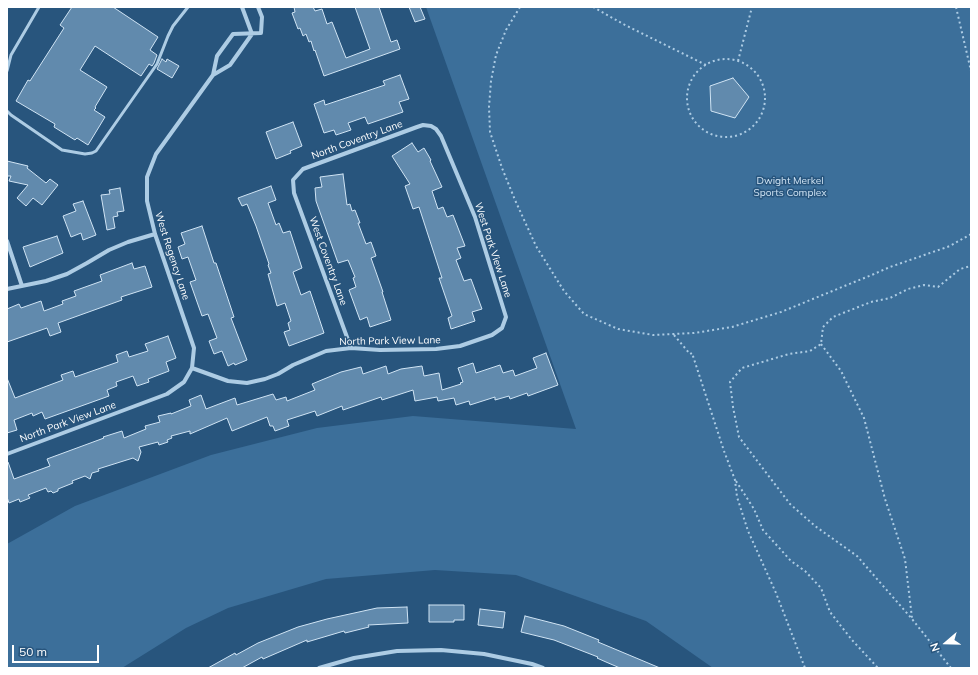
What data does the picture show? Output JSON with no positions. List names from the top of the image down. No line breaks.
{"streets":{"street":["North Coventry Lane","West Park View Lane","West Regency Lane","West Coventry Lane","North Park View Lane"]},"crossings":[["North Coventry Lane","West Park View Lane"],["North Coventry Lane","West Coventry Lane"],["West Park View Lane","North Park View Lane"],["West Regency Lane","North Park View Lane"],["West Coventry Lane","North Park View Lane"]],"parks":["Dwight Merkel Sports Complex"],"scale_bar":"50 m","north":"left"}
